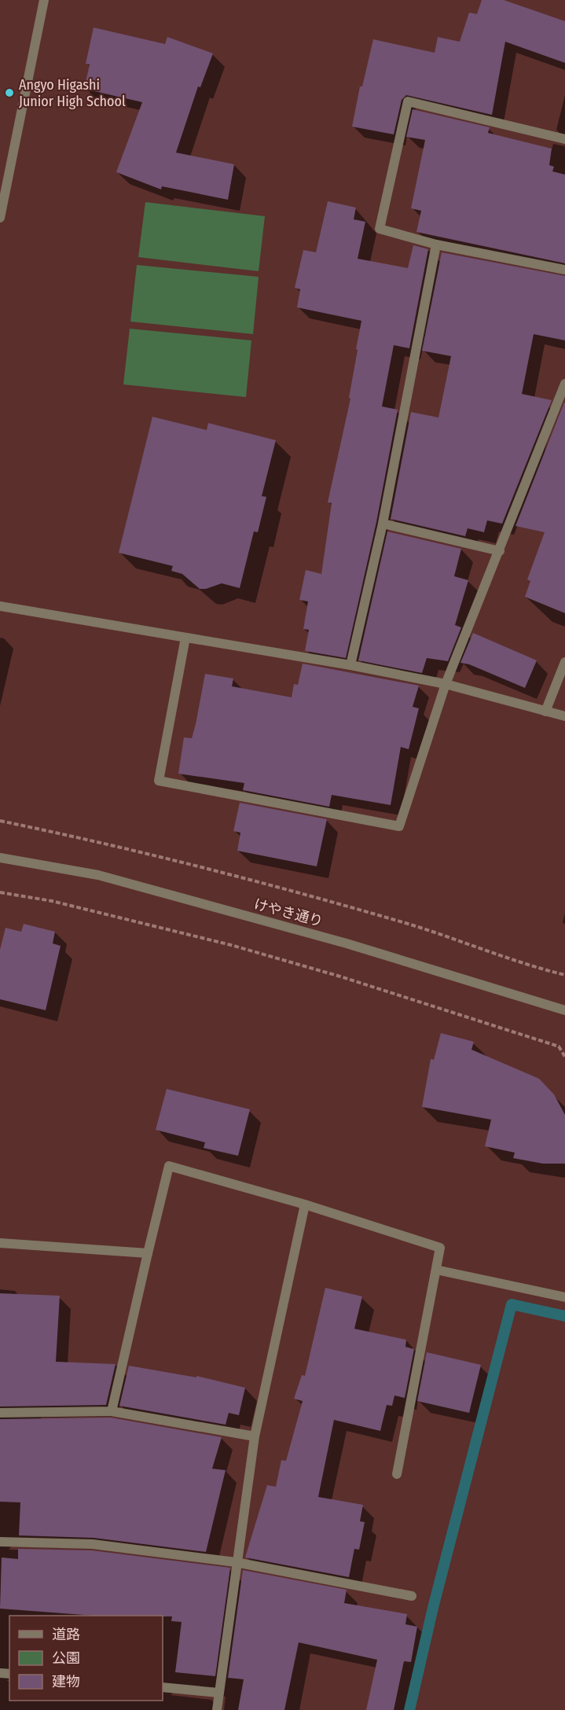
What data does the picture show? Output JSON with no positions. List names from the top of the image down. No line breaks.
{"streets":{"street":["けやき通り"]},"places":["Angyo Higashi Junior High School"],"legend":["道路","公園","建物"]}
